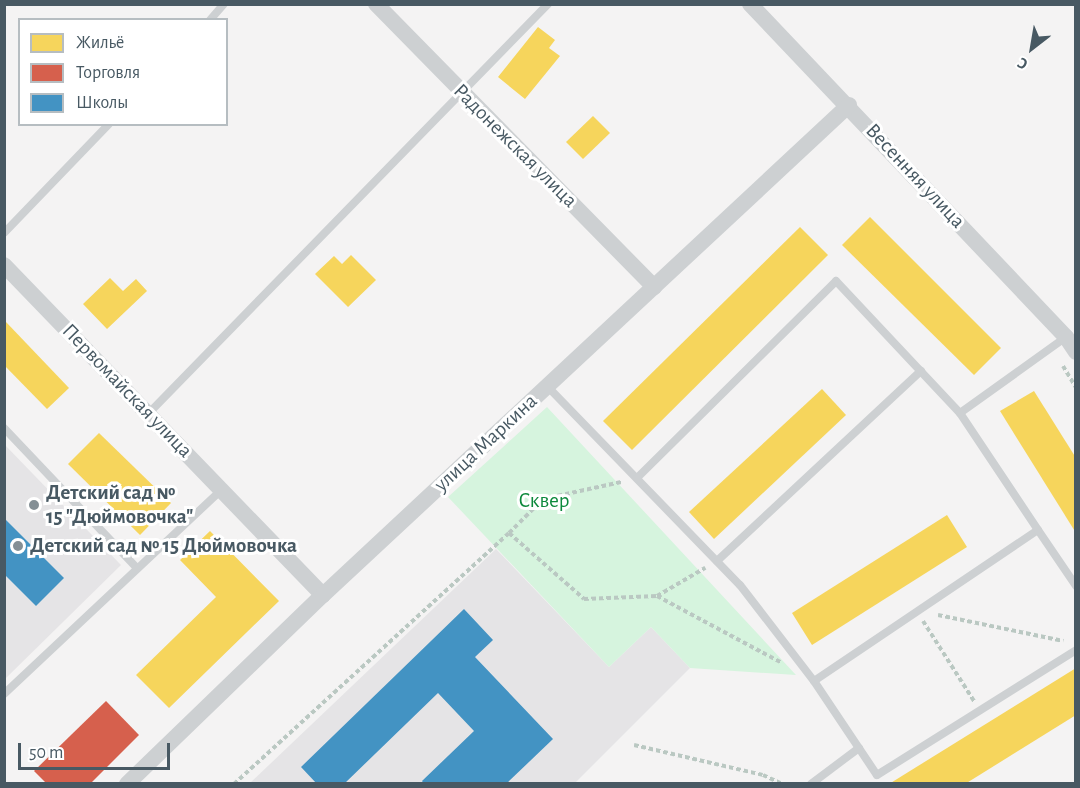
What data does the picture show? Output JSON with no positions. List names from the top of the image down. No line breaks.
{"streets":{"street":["Радонежская улица","Весенняя улица","Первомайская улица","улица Маркина"]},"crossings":[["Радонежская улица","улица Маркина"],["Весенняя улица","улица Маркина"],["Первомайская улица","улица Маркина"]],"parks":["Сквер"],"places":["Детский сад № 15 \"Дюймовочка\"","Детский сад № 15 Дюймовочка"],"legend":["Жильё","Торговля","Школы"],"scale_bar":"50 m","north":"bottom left"}
